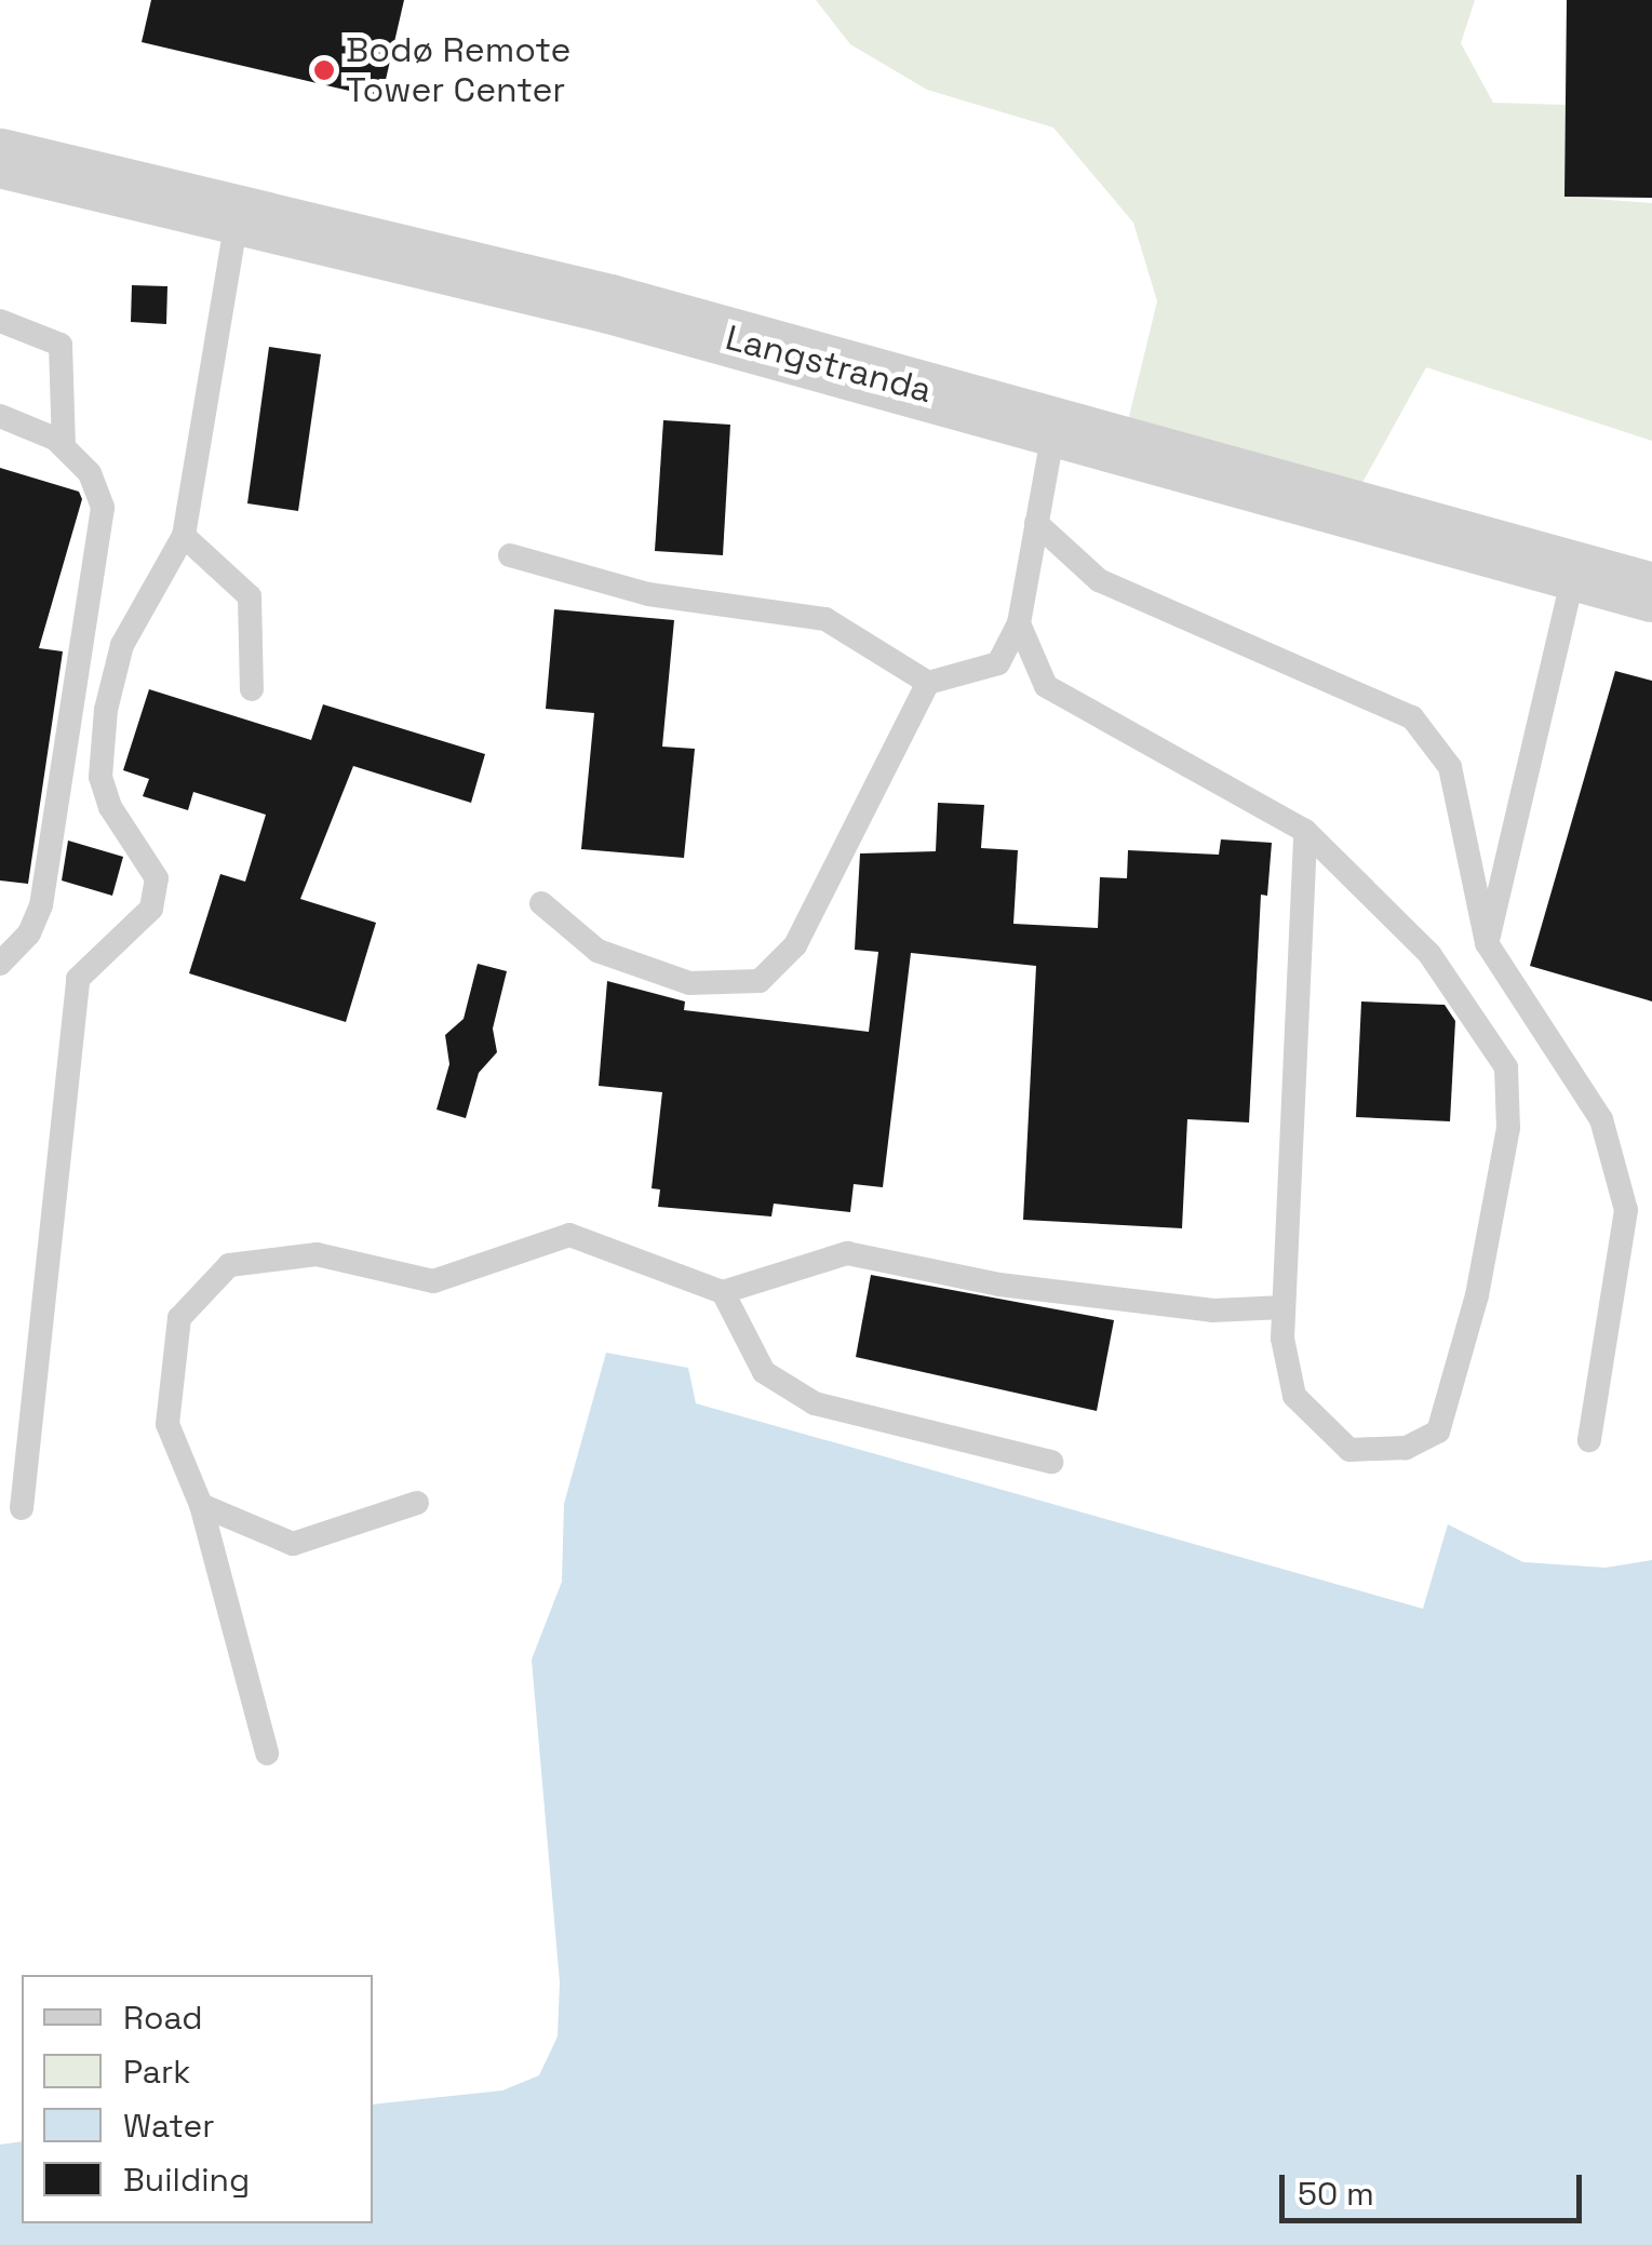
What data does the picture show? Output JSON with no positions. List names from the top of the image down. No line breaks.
{"streets":{"street":["Langstranda"]},"places":["Bodø Remote Tower Center"],"legend":["Road","Park","Water","Building"],"scale_bar":"50 m"}
